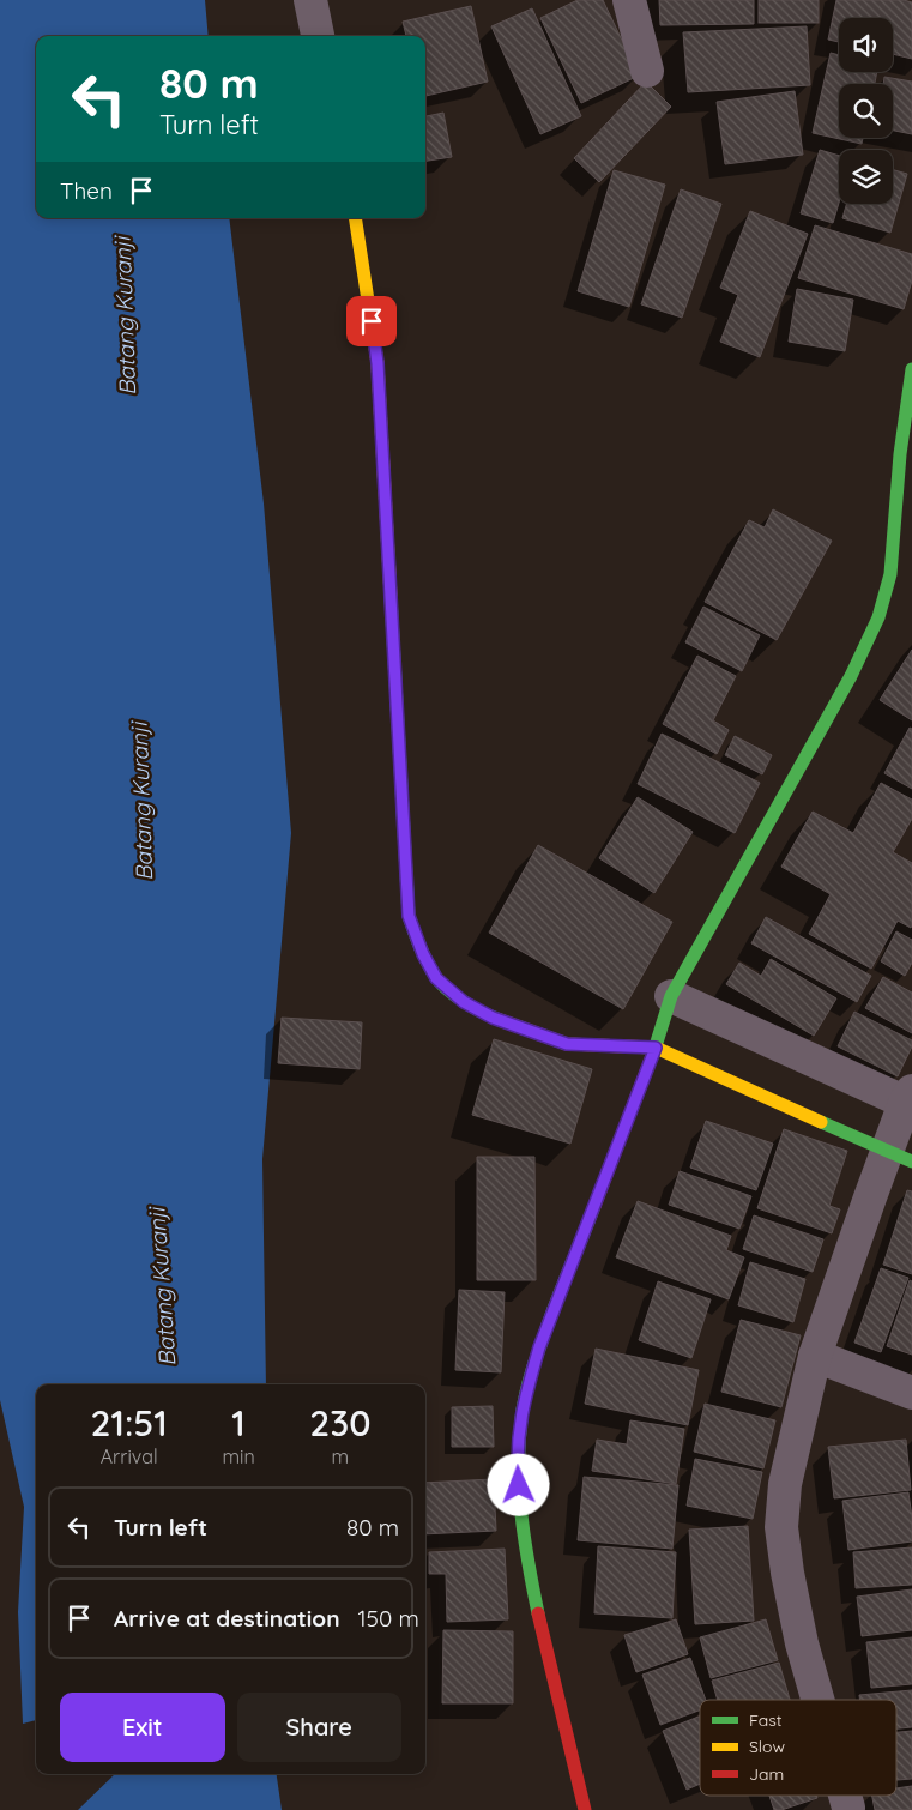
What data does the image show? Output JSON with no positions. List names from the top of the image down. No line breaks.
{"water":["Batang Kuranji"],"legend":["Fast","Slow","Jam"],"page":{"turn":["80 m","Turn left"],"then":"Then","eta":["21:51","Arrival","1","min","230","m"],"list":[{"name":"Turn left","value":"80 m"},{"name":"Arrive at destination","value":"150 m"}],"buttons":["Exit","Share"]}}
